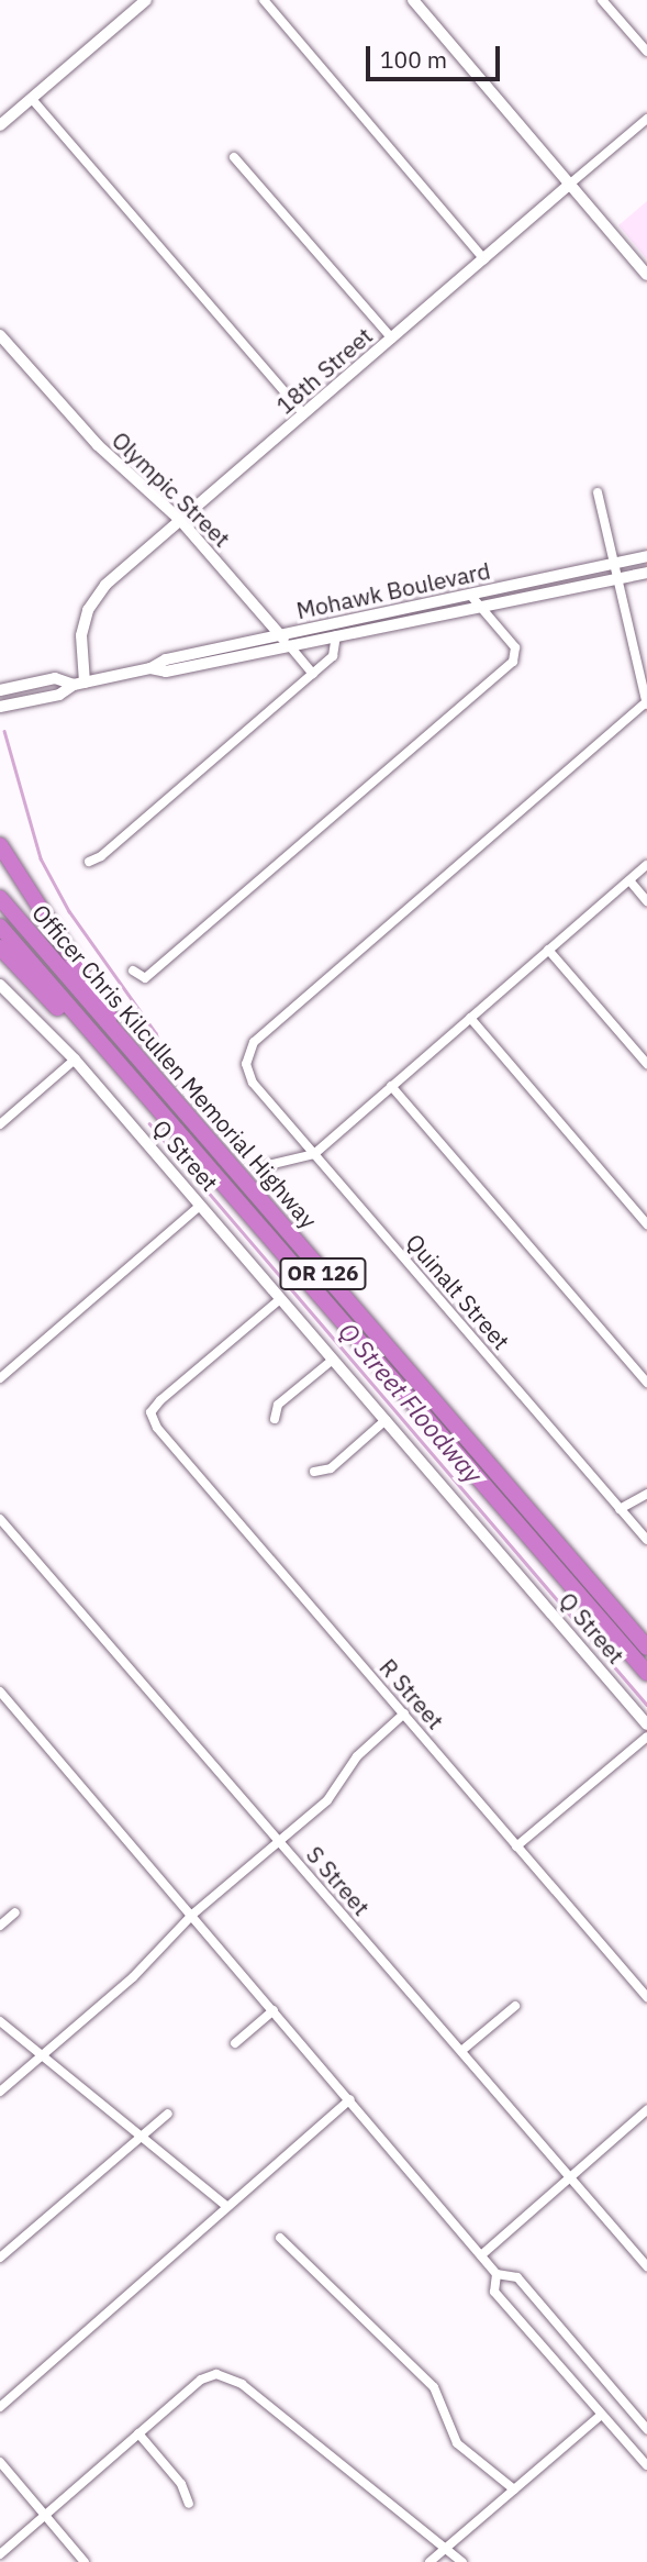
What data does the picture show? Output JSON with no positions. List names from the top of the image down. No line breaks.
{"streets":{"highway":["Officer Chris Kilcullen Memorial Highway","OR 126"],"street":["18th Street","Olympic Street","Mohawk Boulevard","Q Street","Quinalt Street","R Street","S Street"]},"crossings":[["18th Street","Olympic Street"],["18th Street","Mohawk Boulevard"],["Olympic Street","Mohawk Boulevard"],["Q Street","R Street"]],"water":["Q Street Floodway"],"scale_bar":"100 m"}
